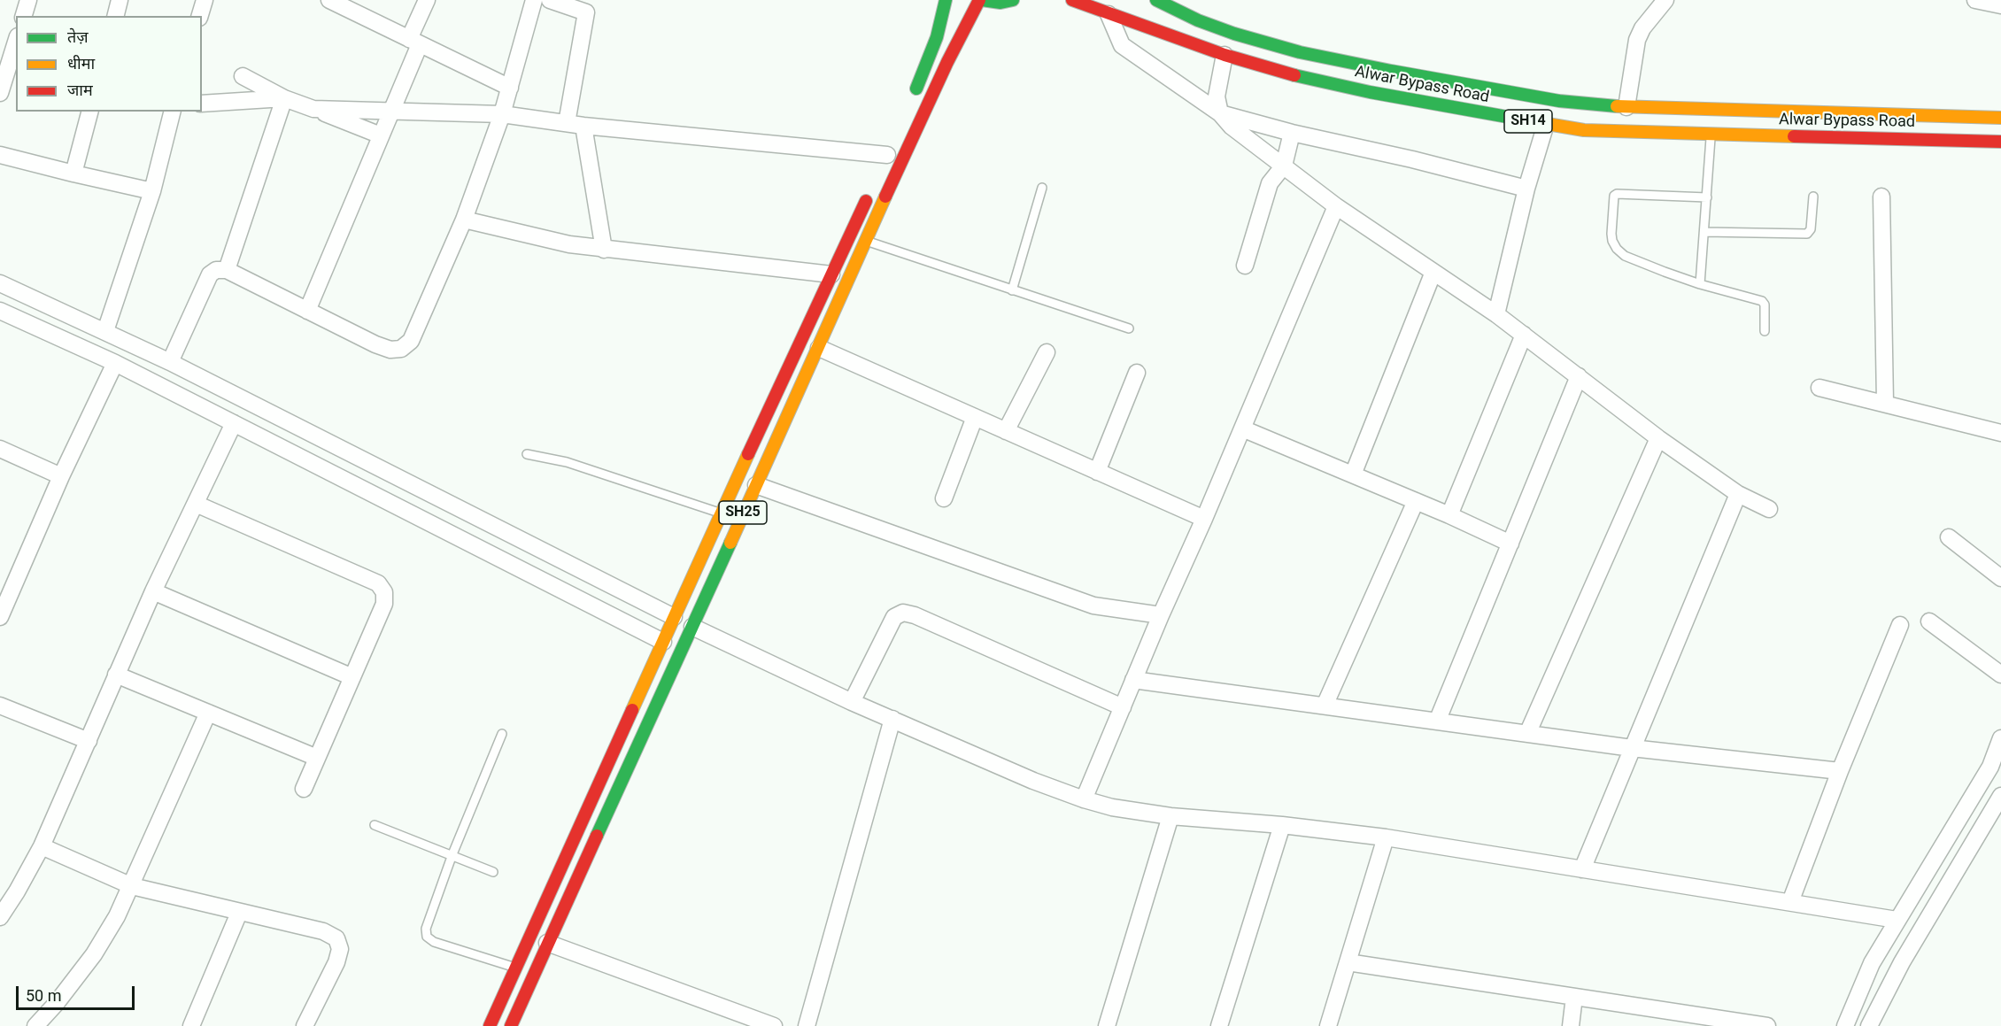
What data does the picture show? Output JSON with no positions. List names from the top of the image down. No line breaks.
{"streets":{"main road":["Alwar Bypass Road","SH14","SH25"]},"legend":["तेज़","धीमा","जाम"],"scale_bar":"50 m"}
